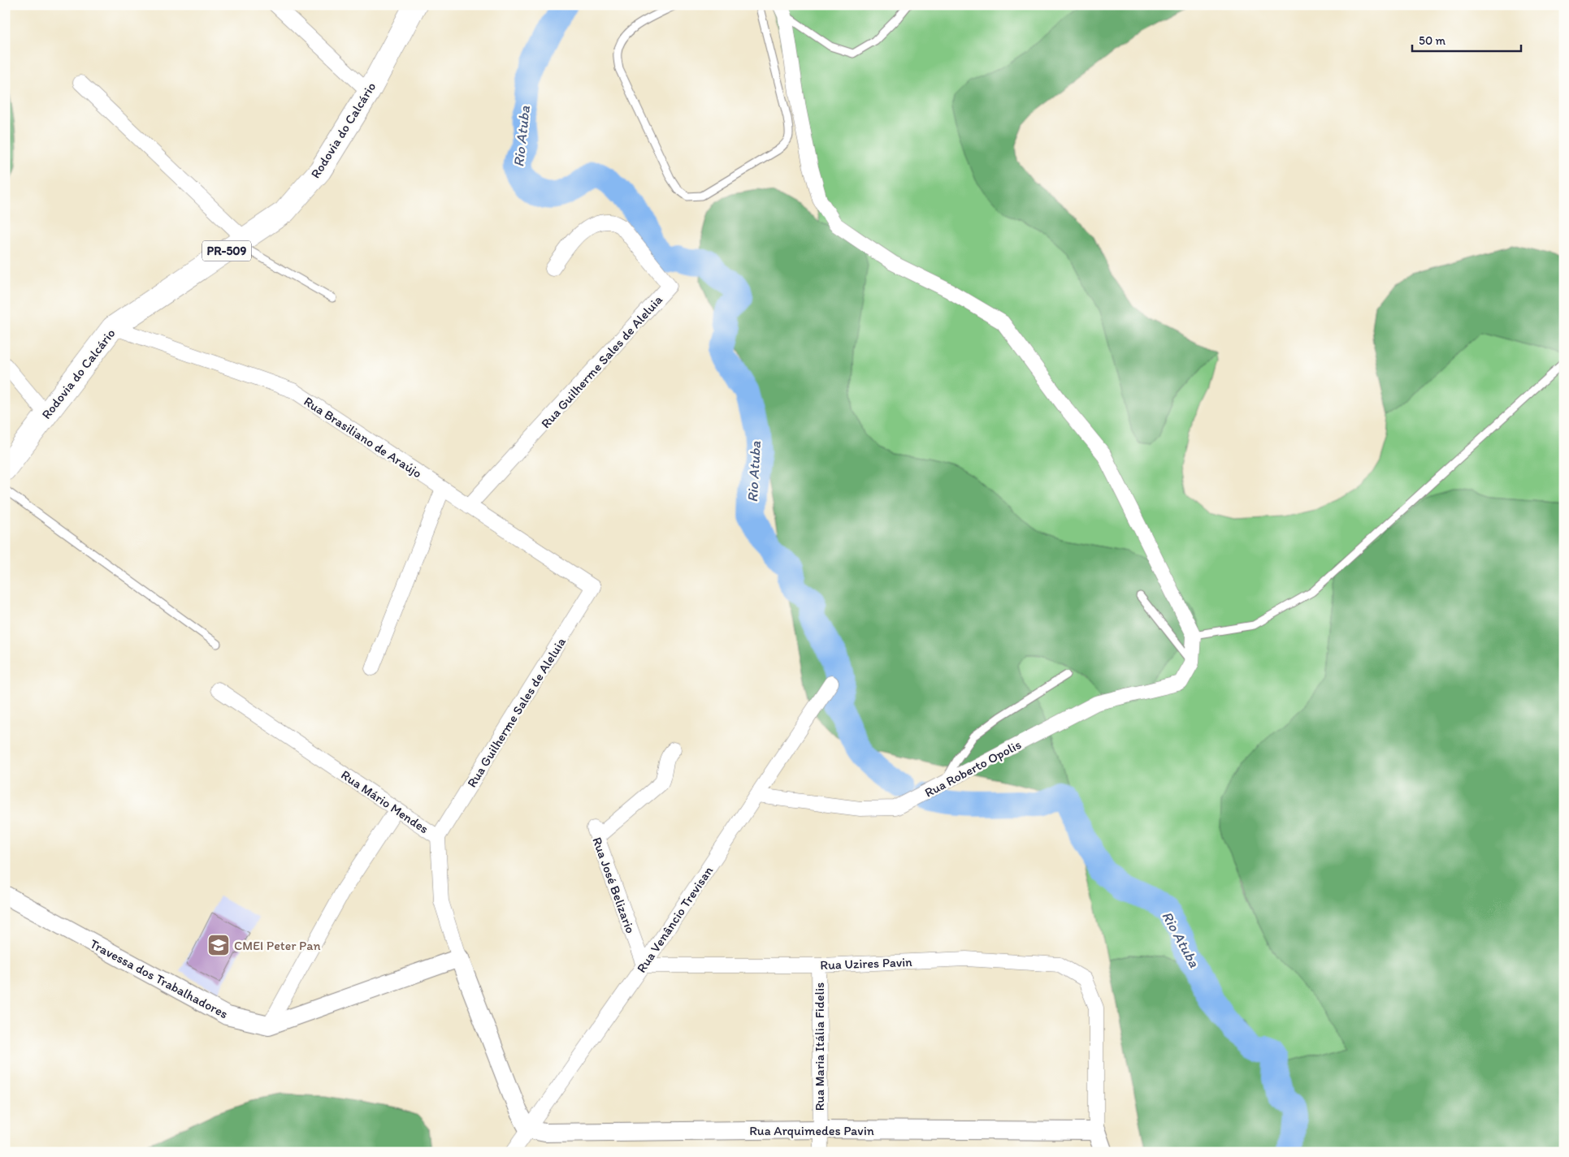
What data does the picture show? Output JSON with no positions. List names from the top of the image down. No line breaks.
{"streets":{"main road":["Rodovia do Calcário","PR-509"],"street":["Rua Guilherme Sales de Aleluia","Rua Brasiliano de Araújo","Rua Roberto Opolis","Rua Mário Mendes","Rua José Belizario","Rua Venâncio Trevisan","Rua Uzires Pavin","Travessa dos Trabalhadores","Rua Maria Itália Fidelis","Rua Arquimedes Pavin"]},"crossings":[["Rodovia do Calcário","Rua Brasiliano de Araújo"],["Rua Guilherme Sales de Aleluia","Rua Brasiliano de Araújo"],["Rua Guilherme Sales de Aleluia","Rua Mário Mendes"],["Rua Roberto Opolis","Rua Venâncio Trevisan"],["Rua Mário Mendes","Rua Venâncio Trevisan"],["Rua Mário Mendes","Rua Arquimedes Pavin"],["Rua José Belizario","Rua Venâncio Trevisan"],["Rua José Belizario","Rua Uzires Pavin"],["Rua Venâncio Trevisan","Rua Uzires Pavin"],["Rua Venâncio Trevisan","Rua Arquimedes Pavin"],["Rua Uzires Pavin","Rua Maria Itália Fidelis"],["Rua Uzires Pavin","Rua Arquimedes Pavin"],["Rua Maria Itália Fidelis","Rua Arquimedes Pavin"]],"water":["Rio Atuba"],"places":{"school or university":["CMEI Peter Pan"]},"scale_bar":"50 m"}
